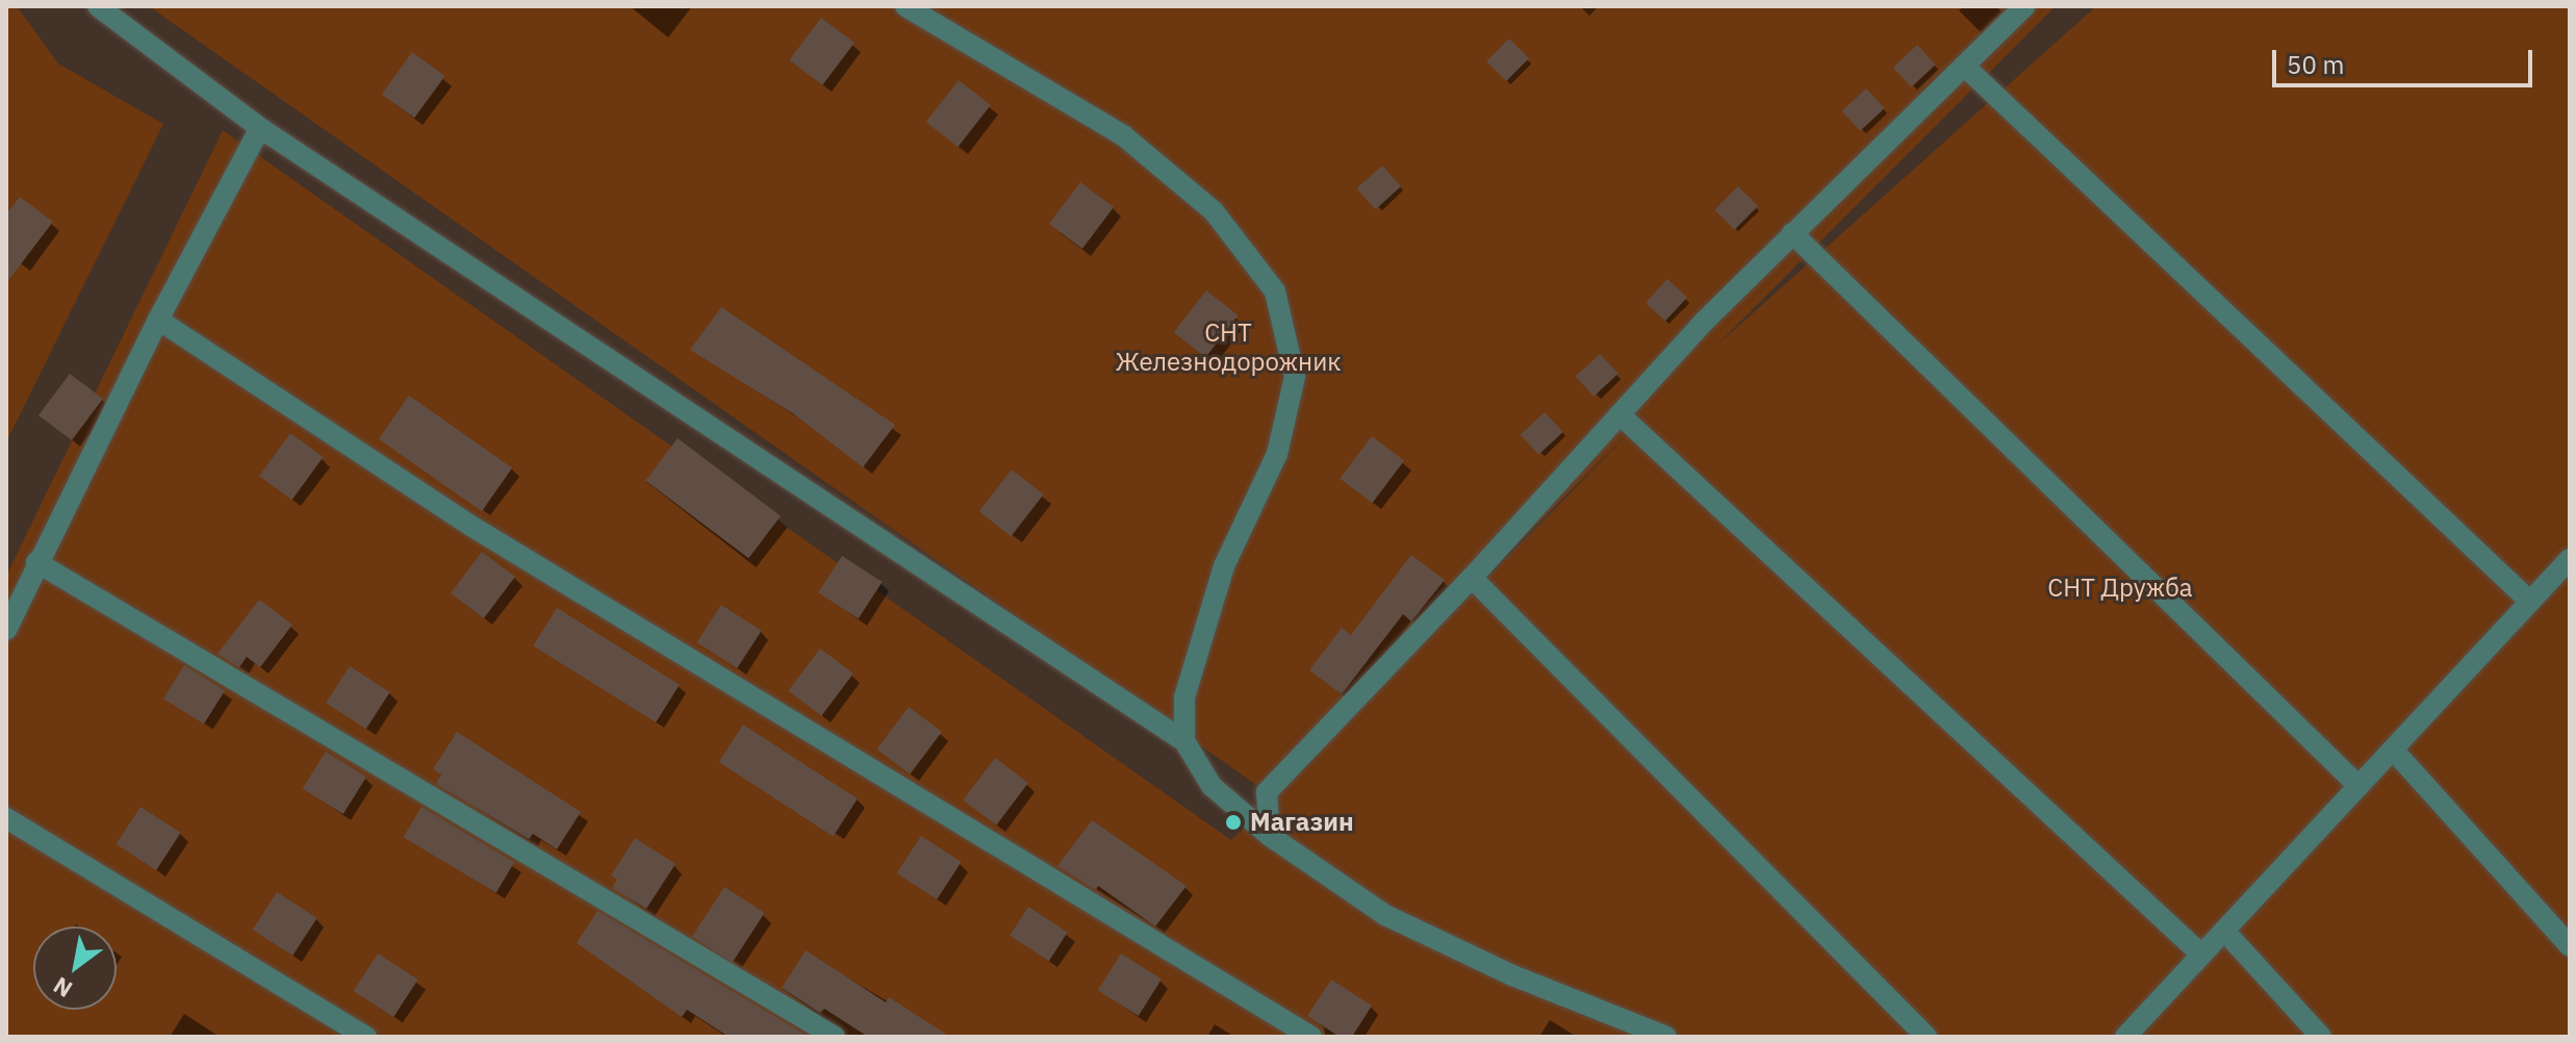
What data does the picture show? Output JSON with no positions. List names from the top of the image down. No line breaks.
{"parks":["СНТ Железнодорожник","СНТ Дружба"],"places":["Магазин"],"scale_bar":"50 m","north":"bottom left"}
